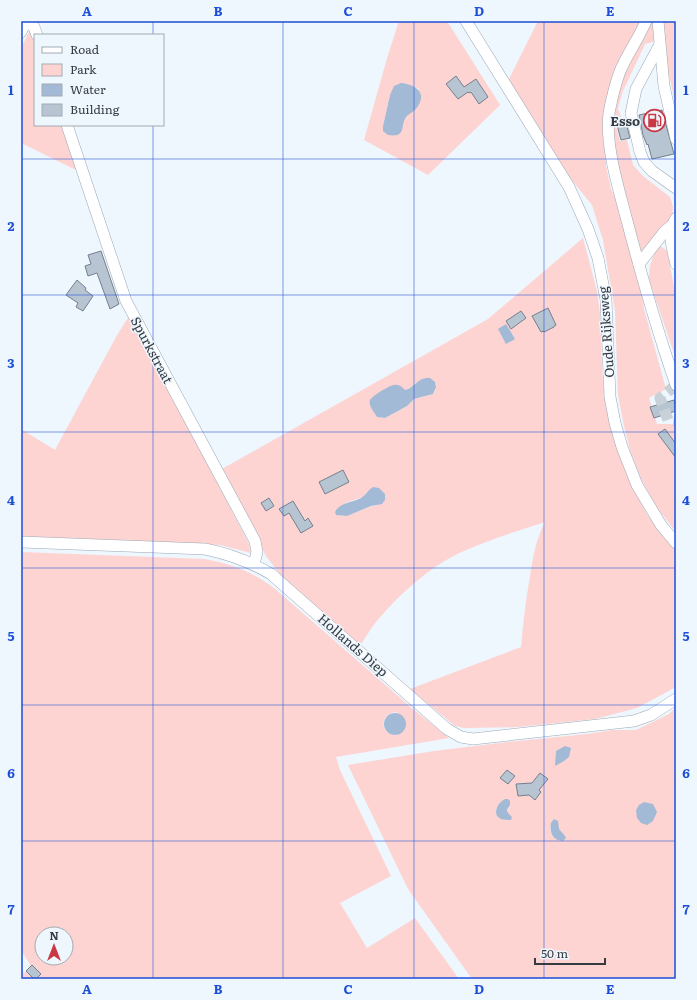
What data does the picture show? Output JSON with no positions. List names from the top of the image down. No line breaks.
{"streets":{"street":["Oude Rijksweg","Spurkstraat","Hollands Diep"]},"crossings":[["Spurkstraat","Hollands Diep"]],"places":{"fuel station":["Esso"]},"legend":["Road","Park","Water","Building"],"scale_bar":"50 m","north":"top","grid":{"columns":["A","B","C","D","E"],"rows":["1","2","3","4","5","6","7"]}}
